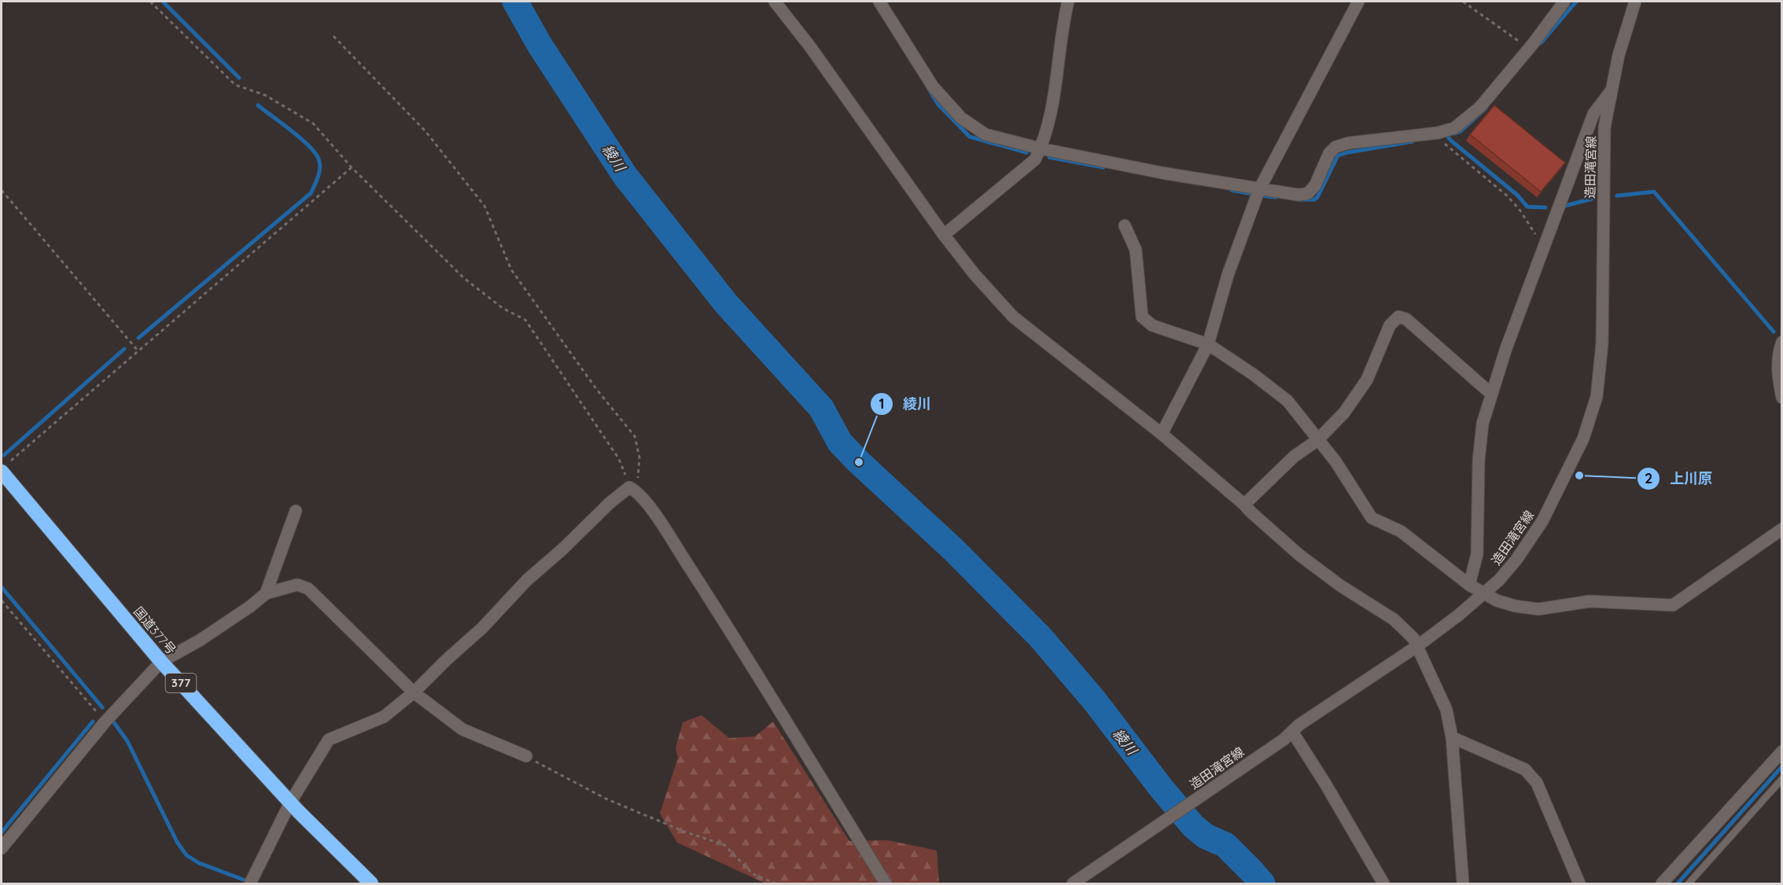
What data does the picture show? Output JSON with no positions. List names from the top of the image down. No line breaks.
{"streets":{"highway":["国道377号","377"],"street":["造田滝宮線"]},"water":["綾川"],"places":["綾川","上川原"]}
